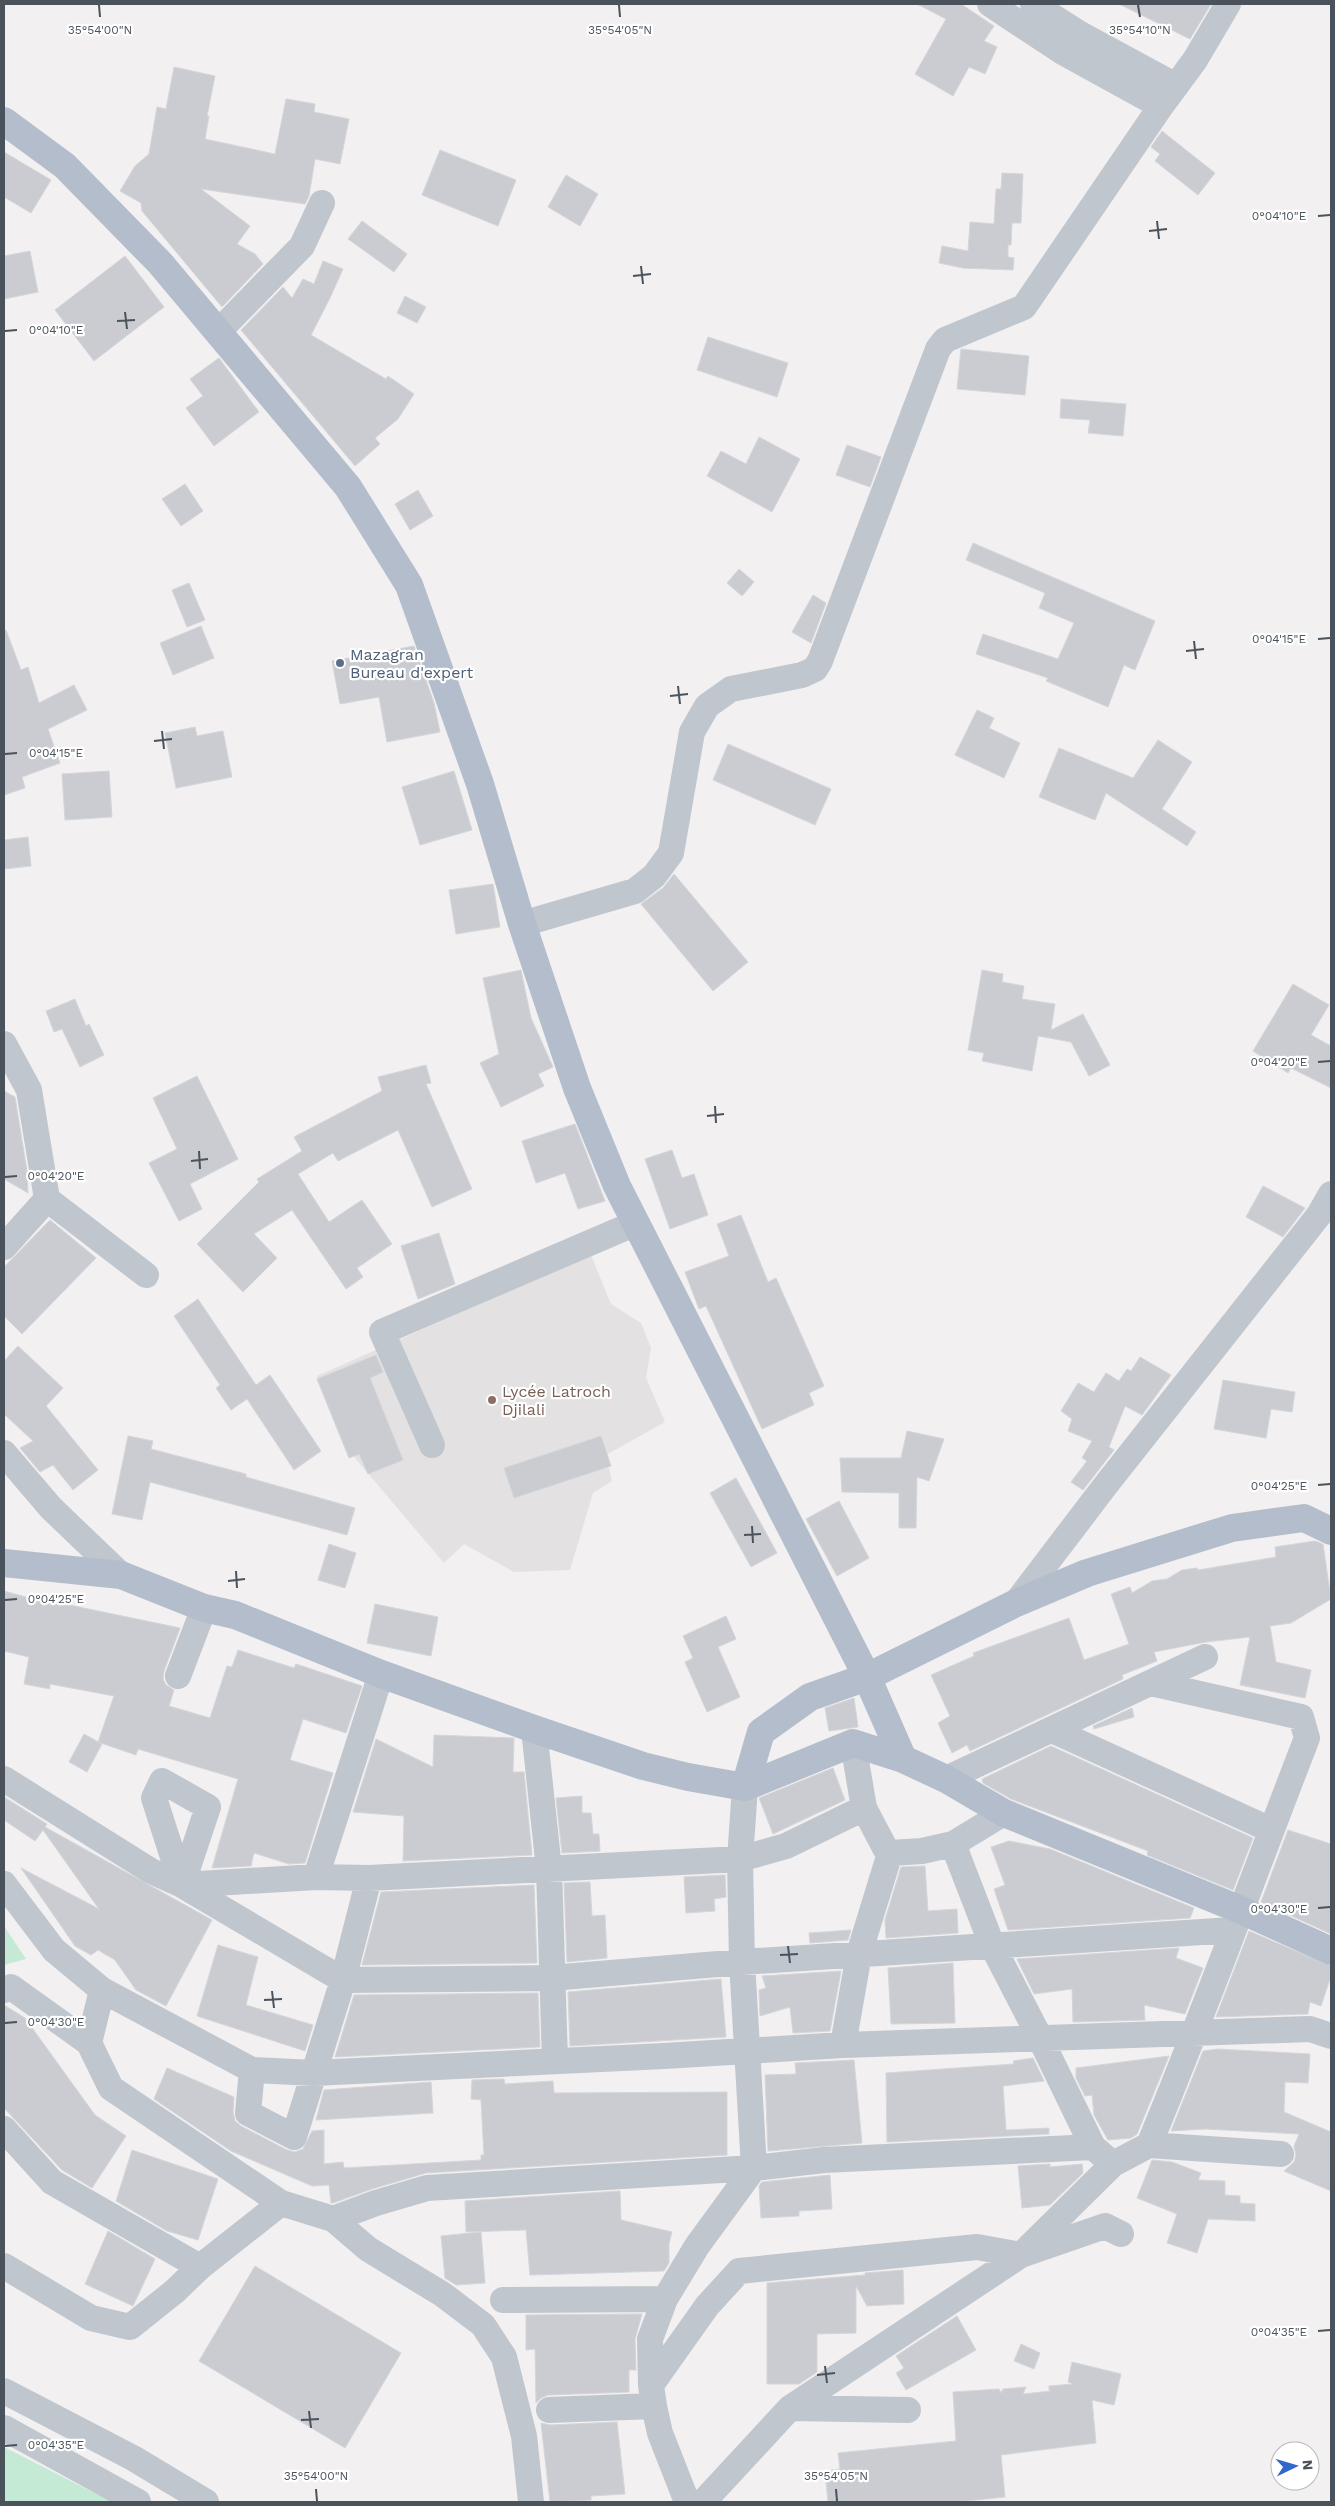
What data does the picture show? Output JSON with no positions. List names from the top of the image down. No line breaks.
{"places":["Mazagran Bureau d'expert","Lycée Latroch Djilali"],"north":"right","coordinates":["35°54'00\"N","35°54'05\"N","35°54'10\"N","0°04'10\"E","0°04'15\"E","0°04'20\"E","0°04'25\"E","0°04'30\"E","0°04'35\"E"]}
